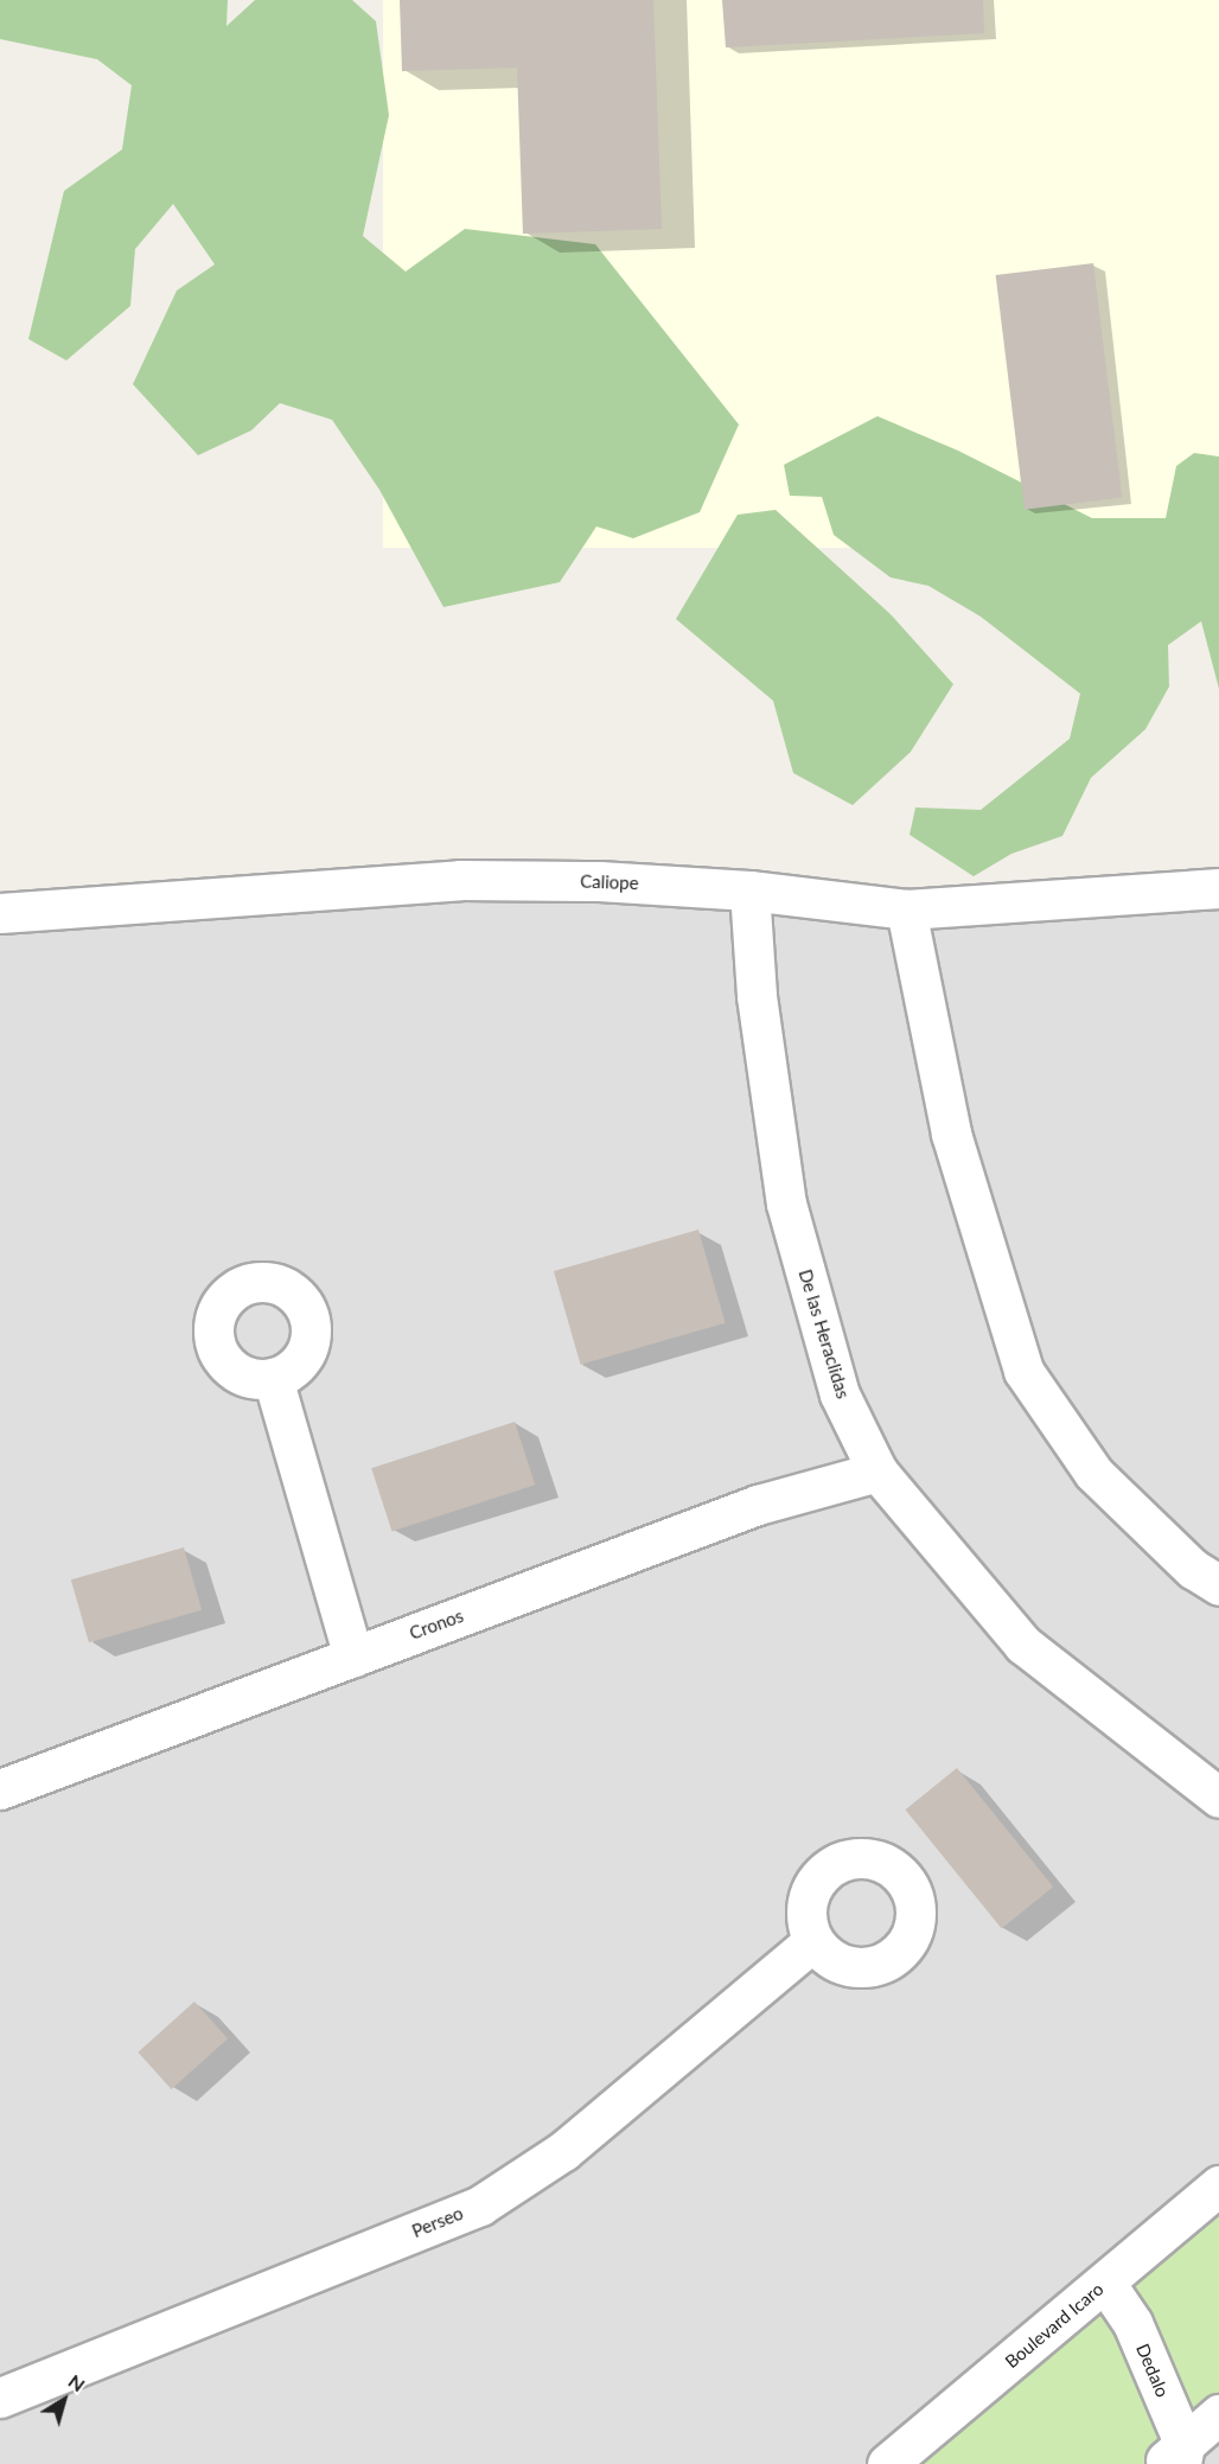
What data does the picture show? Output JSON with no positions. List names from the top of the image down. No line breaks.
{"streets":{"street":["Caliope","De las Heraclidas","Cronos","Perseo","Boulevard Icaro","Dedalo"]},"crossings":[["Caliope","De las Heraclidas"],["De las Heraclidas","Cronos"],["Boulevard Icaro","Dedalo"]],"north":"top right"}
